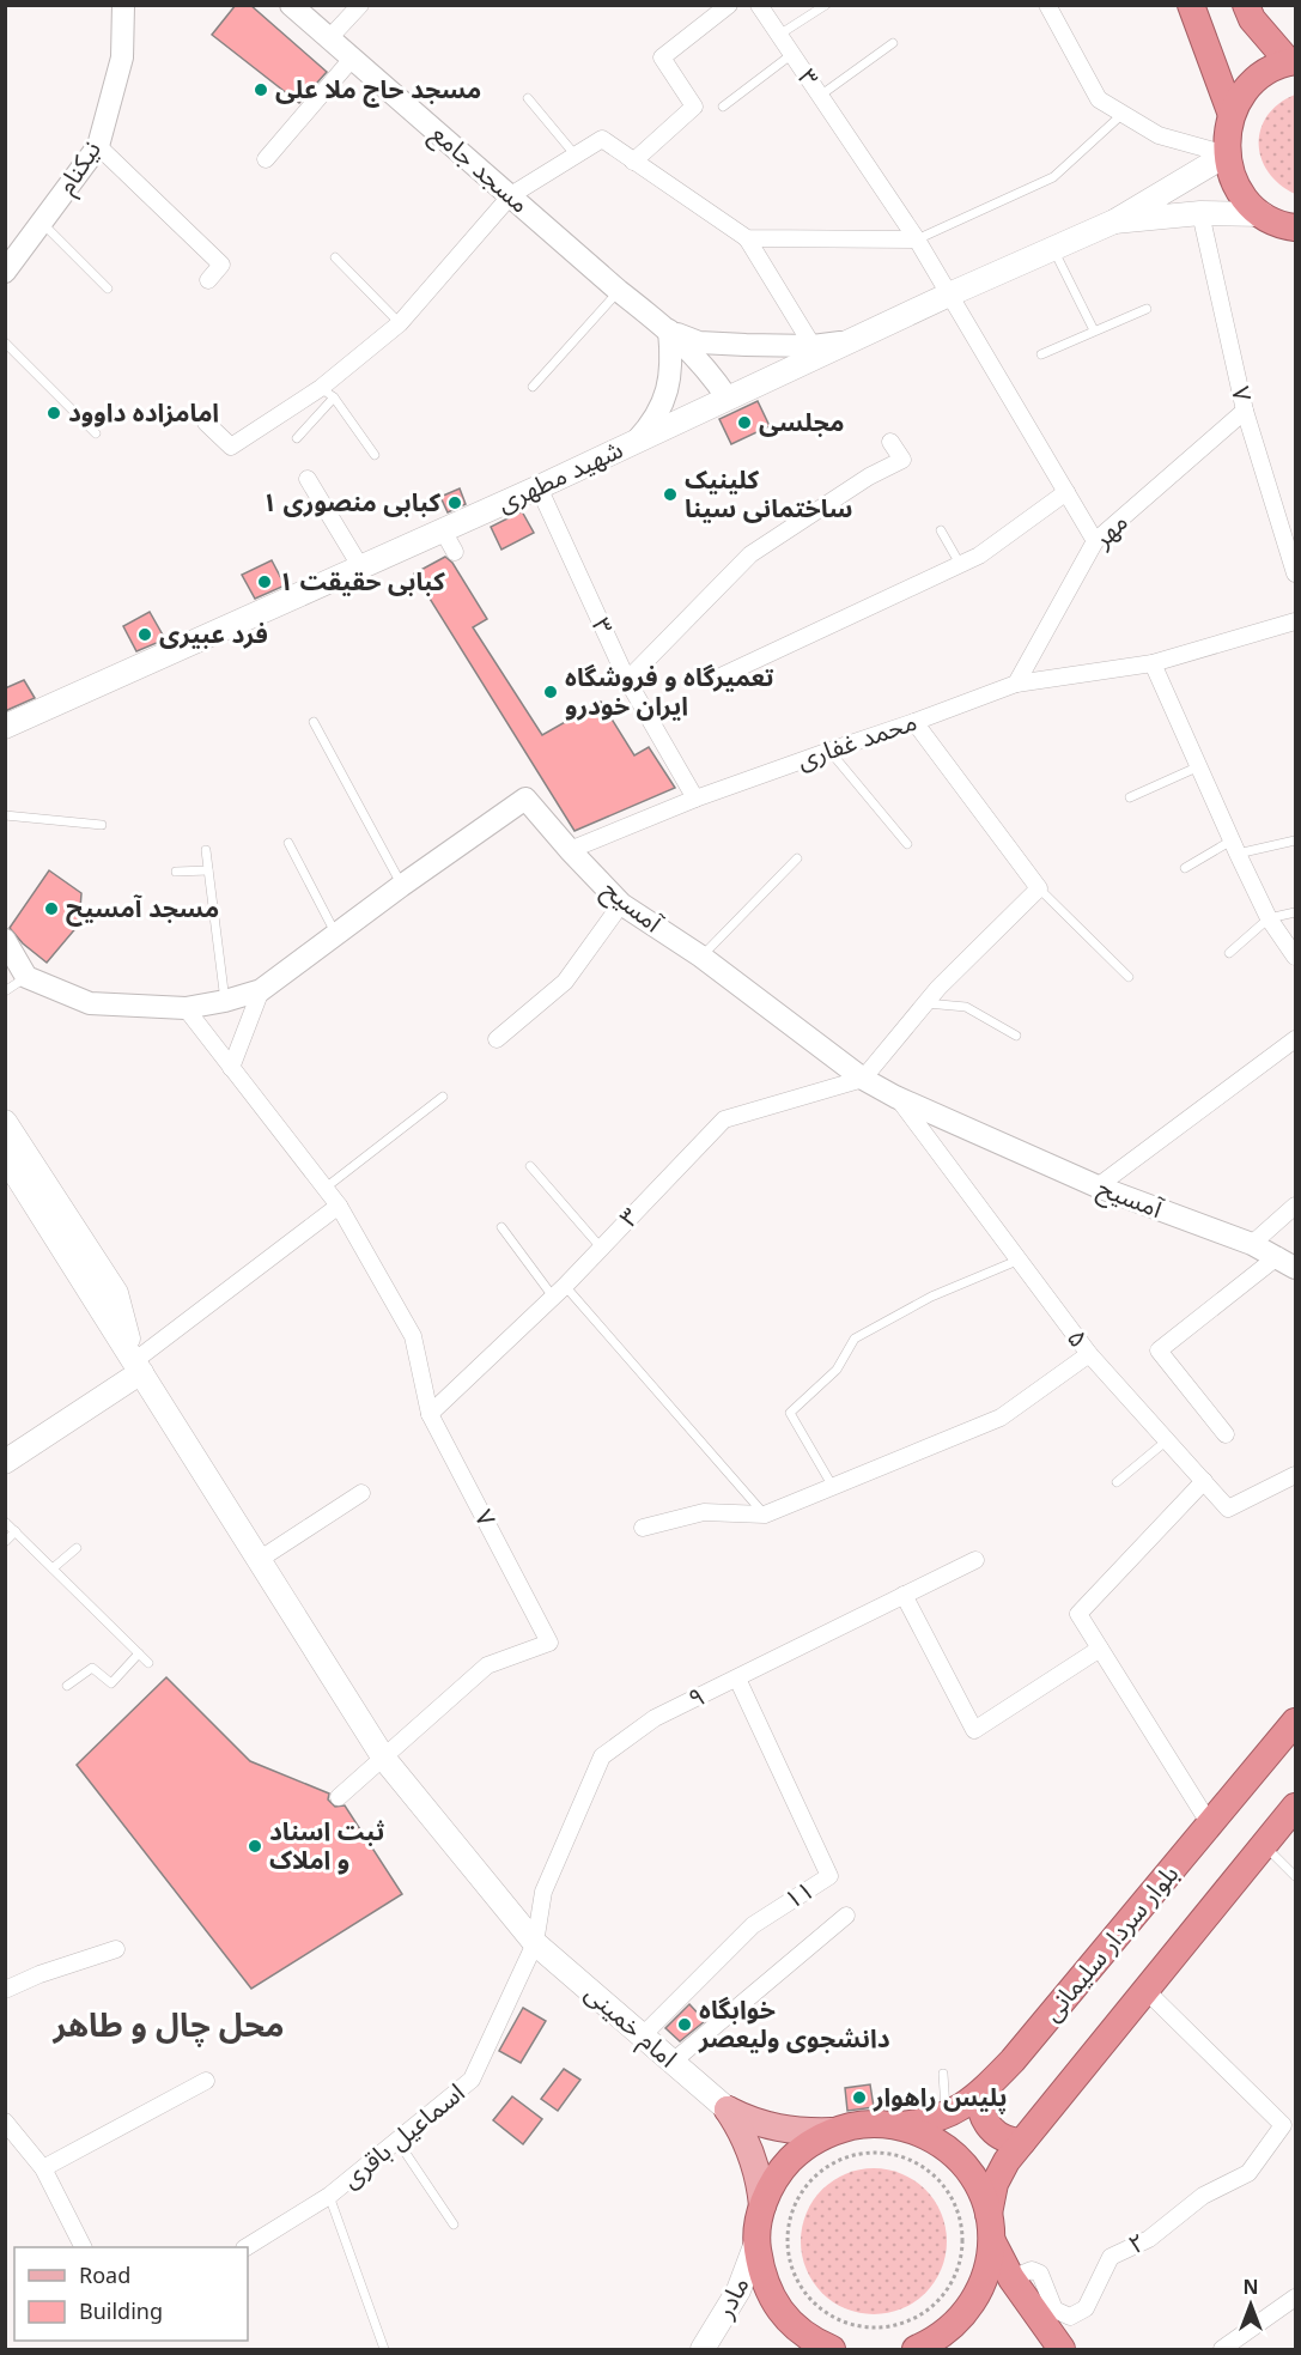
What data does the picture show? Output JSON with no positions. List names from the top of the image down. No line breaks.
{"streets":{"highway":["بلوار سردار سلیمانی"],"main road":["شهید مطهری","امام خمینی","مادر"],"street":["۳","نیکنام","مسجد جامع","۷","مهر","محمد غفاری","آمسیح","۵","۹","۱۱","اسماعیل باقری","۲"]},"crossings":[["۳","۷"],["۳","شهید مطهری"],["۳","مهر"],["۳","محمد غفاری"],["۳","آمسیح"],["۷","مهر"],["۷","آمسیح"],["۷","امام خمینی"],["مهر","محمد غفاری"],["محمد غفاری","آمسیح"],["آمسیح","۵"],["۹","۱۱"],["۹","امام خمینی"],["۹","اسماعیل باقری"],["۱۱","امام خمینی"],["امام خمینی","اسماعیل باقری"]],"districts":["محل چال و طاهر"],"places":["مسجد حاج ملا علی","امامزاده داوود","مجلسی","کلینیک ساختمانی سینا","کبابی منصوری ۱","کبابی حقیقت ۱","فرد عبیری","تعمیرگاه و فروشگاه ایران خودرو","مسجد آمسیح","ثبت اسناد و املاک","خوابگاه دانشجوی ولیعصر","پلیس راهوار"],"legend":["Road","Building"],"north":"top"}
